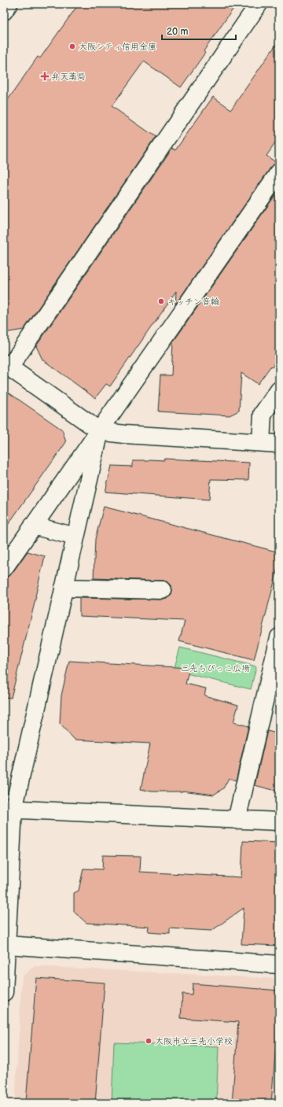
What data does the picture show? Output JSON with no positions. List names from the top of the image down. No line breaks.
{"parks":["三先ちびっこ広場"],"places":{"other":["大阪シティ信用金庫","キッチン音輪","大阪市立三先小学校"],"health":["弁天薬局"]},"scale_bar":"20 m"}
